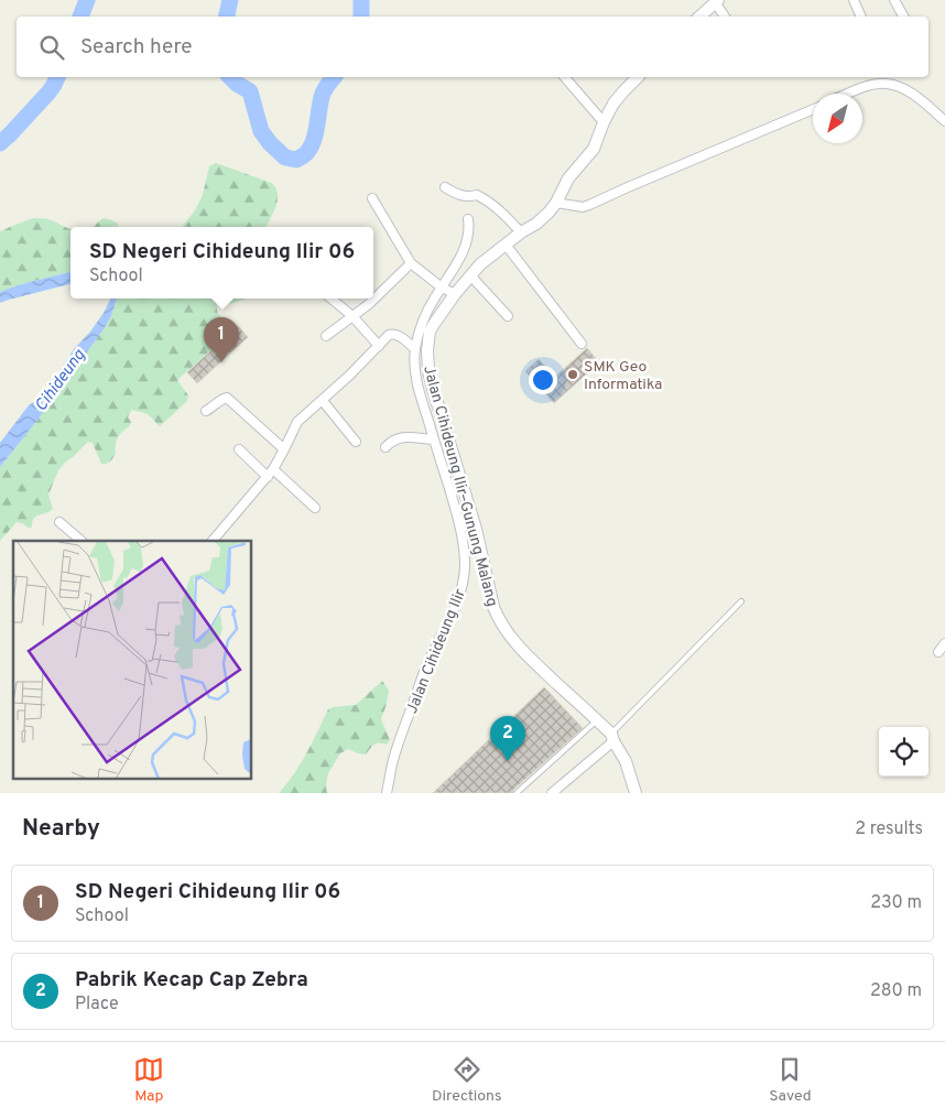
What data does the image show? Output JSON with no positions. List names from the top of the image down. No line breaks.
{"streets":{"main road":["Jalan Cihideung Ilir–Gunung Malang"],"street":["Jalan Cihideung Ilir"]},"crossings":[["Jalan Cihideung Ilir–Gunung Malang","Jalan Cihideung Ilir"]],"water":["Cihideung"],"places":["SMK Geo Informatika"],"north":"bottom left","page":{"search":"Search here","popup":["SD Negeri Cihideung Ilir 06","School"],"pins":["1","2"],"heading":["Nearby","2 results"],"list":[{"mark":"1","name":"SD Negeri Cihideung Ilir 06","note":"School","value":"230 m"},{"mark":"2","name":"Pabrik Kecap Cap Zebra","note":"Place","value":"280 m"}],"nav":["Map","Directions","Saved"]}}
